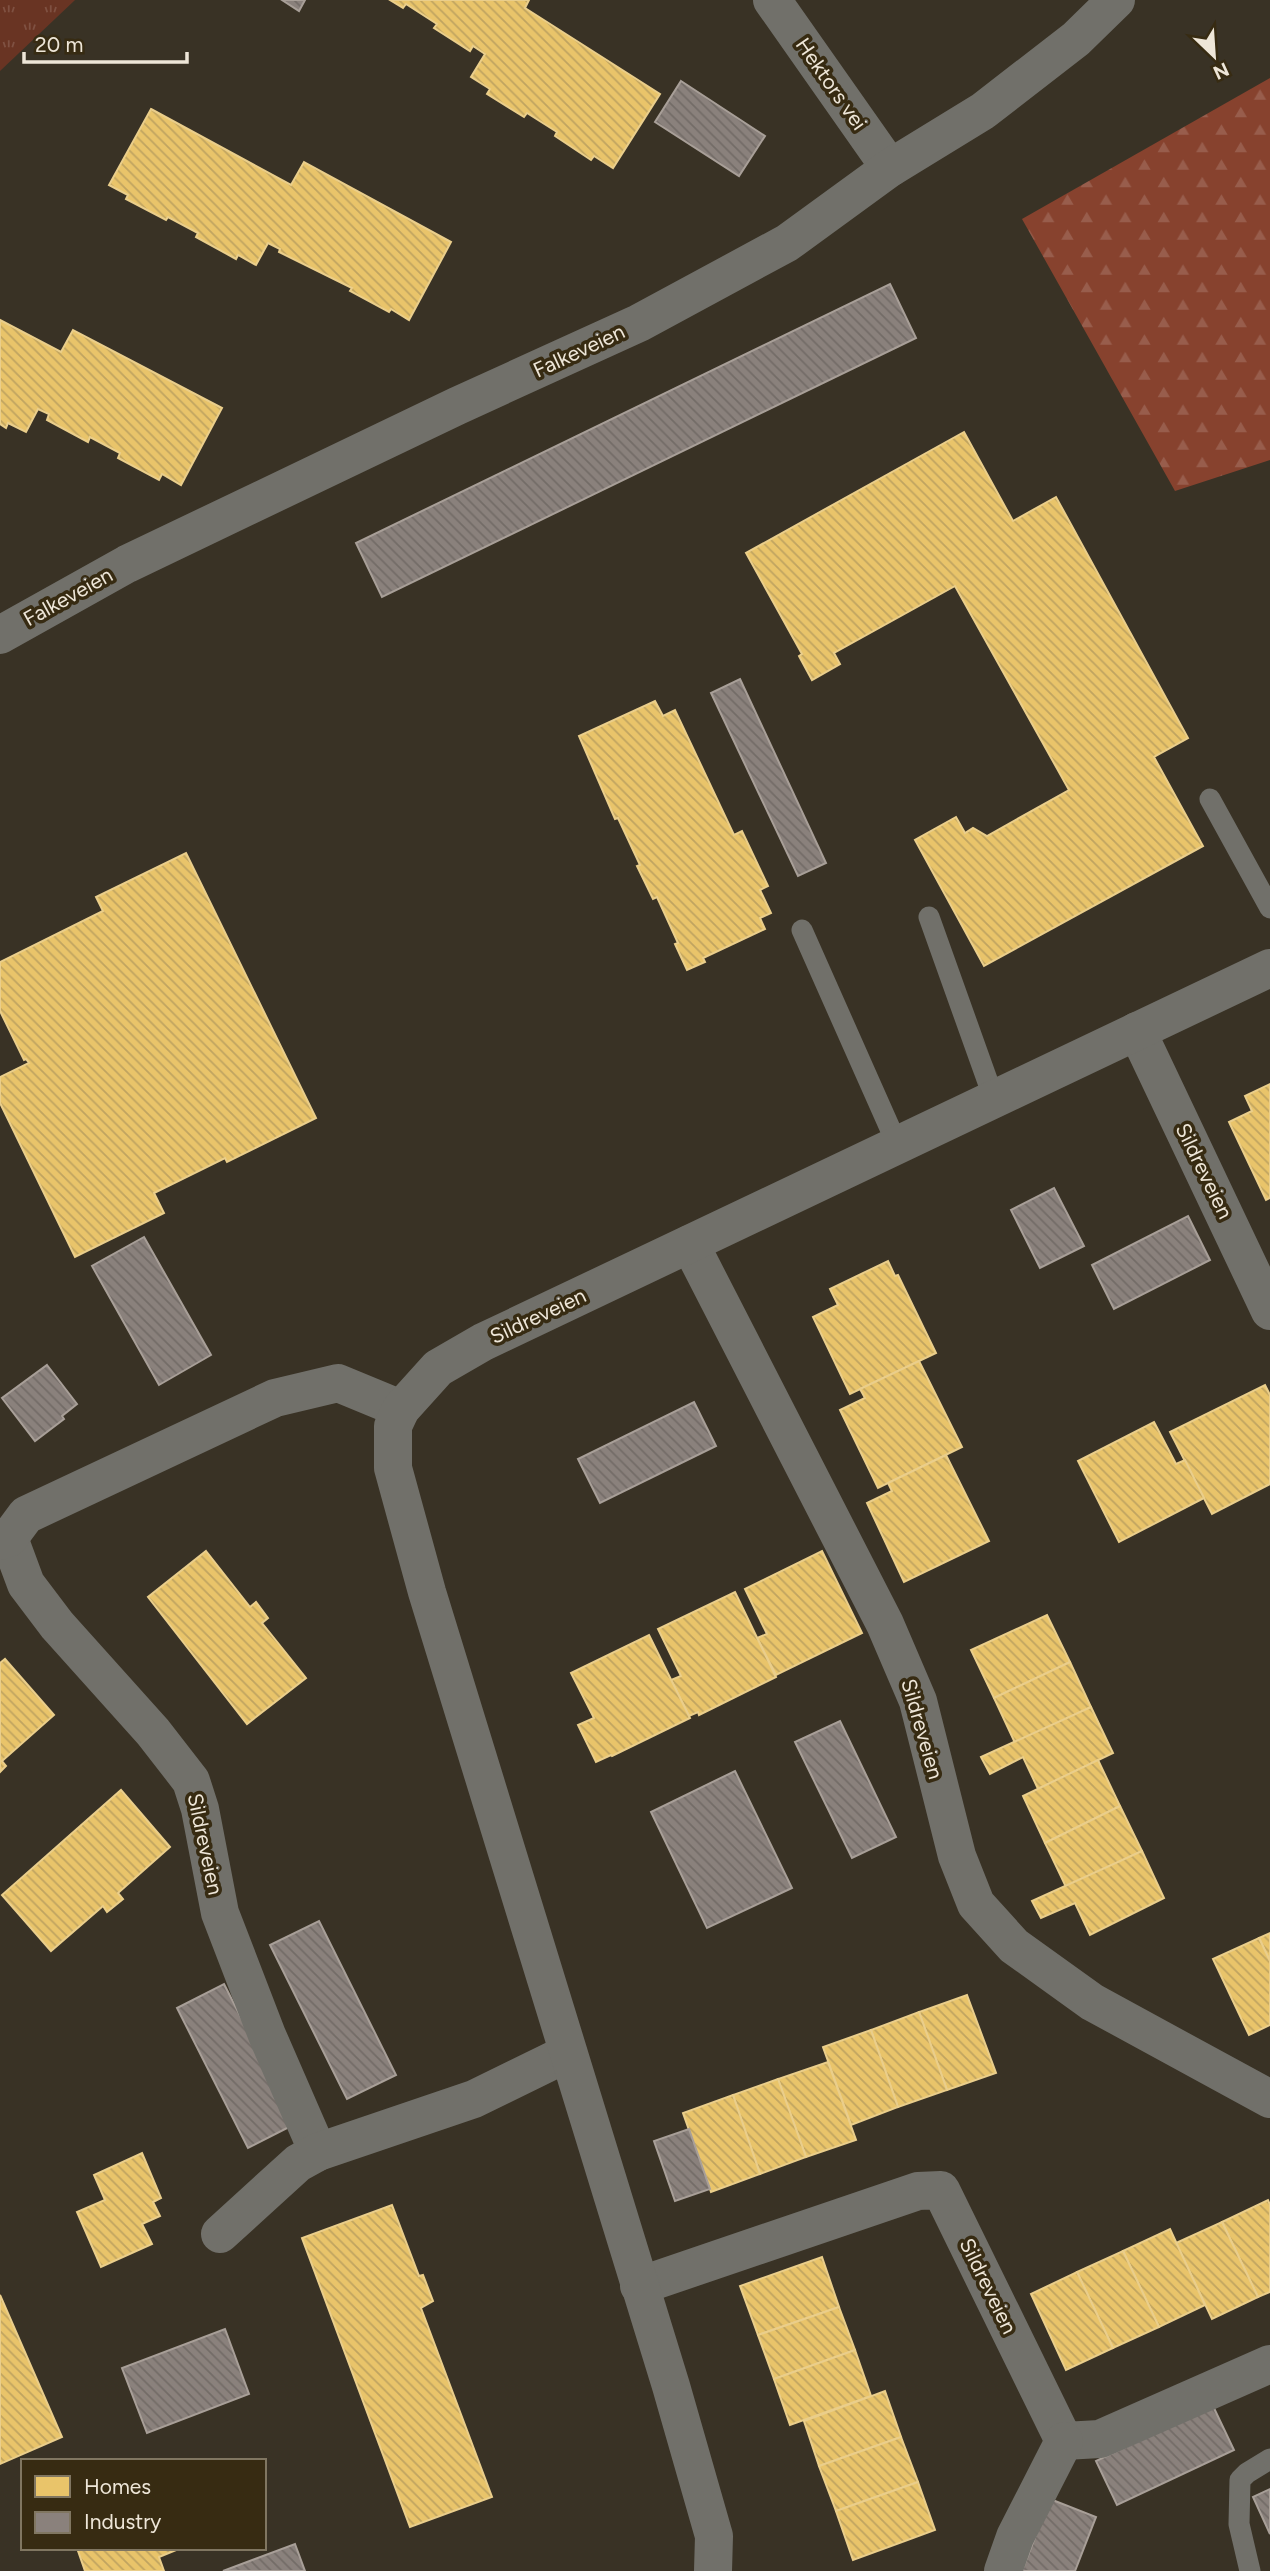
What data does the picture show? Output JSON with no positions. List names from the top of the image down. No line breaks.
{"streets":{"street":["Hektors vei","Falkeveien","Sildreveien"]},"crossings":[["Hektors vei","Falkeveien"]],"legend":["Homes","Industry"],"scale_bar":"20 m","north":"bottom right"}
